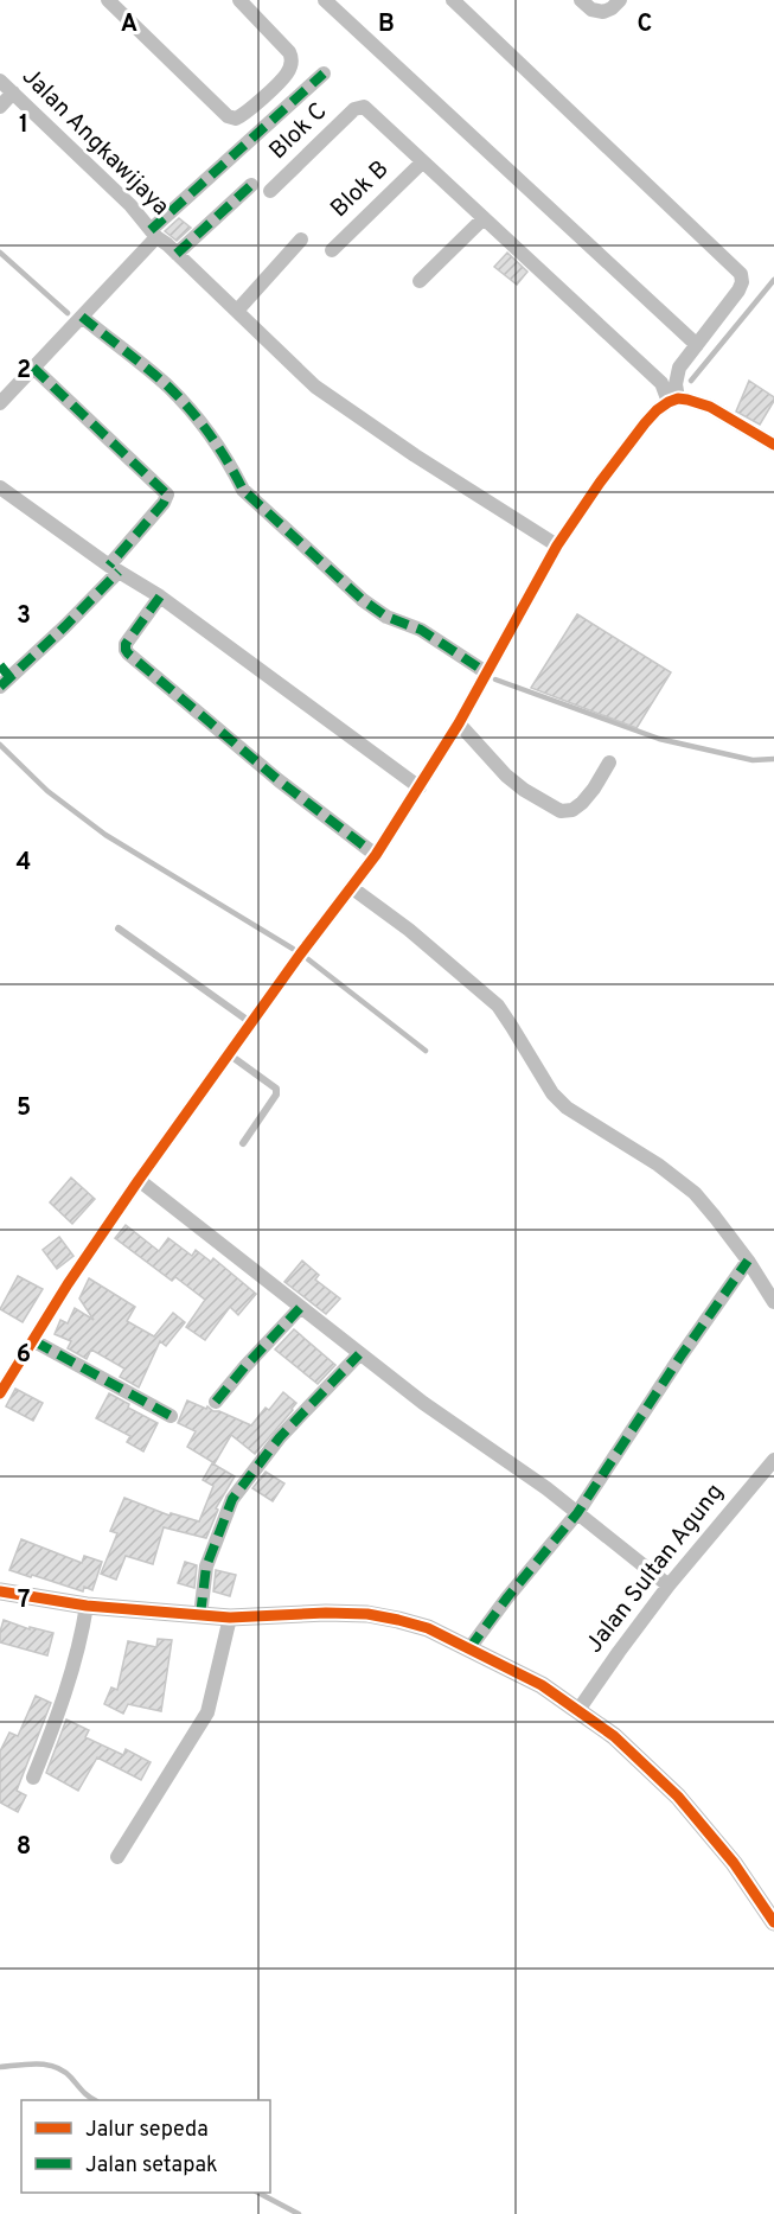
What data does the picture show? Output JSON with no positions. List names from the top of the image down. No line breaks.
{"streets":{"street":["Blok C","Jalan Angkawijaya","Blok B","Jalan Sultan Agung"]},"crossings":[["Blok C","Blok B"]],"legend":["Jalur sepeda","Jalan setapak"],"grid":{"columns":["A","B","C"],"rows":["1","2","3","4","5","6","7","8"]}}
